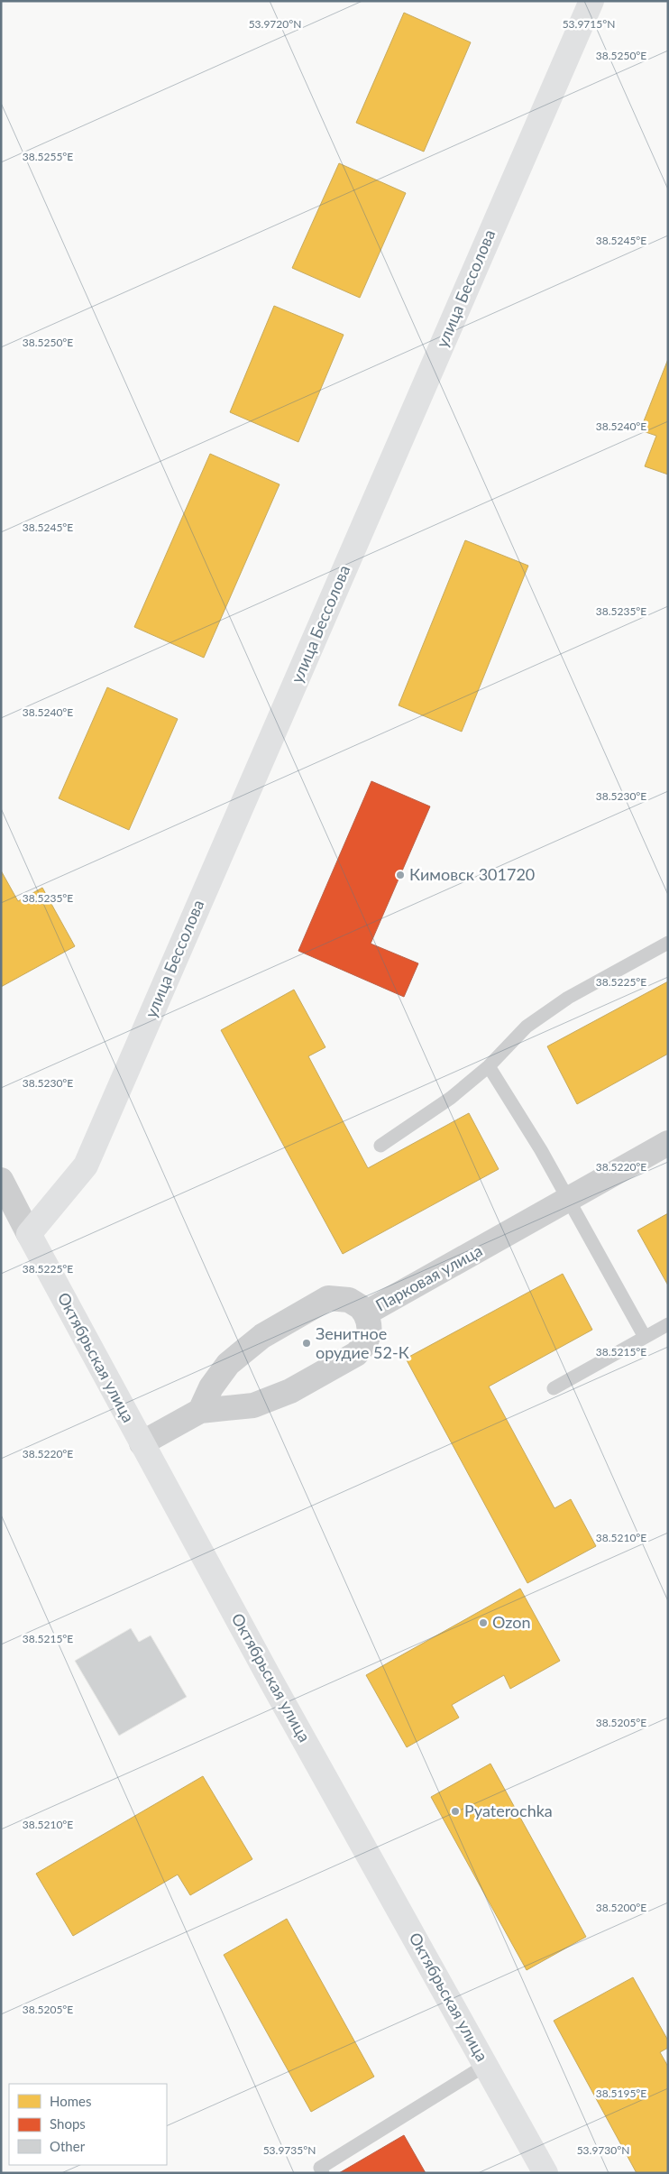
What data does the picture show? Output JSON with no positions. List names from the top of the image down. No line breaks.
{"streets":{"main road":["улица Бессолова","Октябрьская улица"],"street":["Парковая улица"]},"crossings":[["улица Бессолова","Октябрьская улица"],["Парковая улица","Октябрьская улица"]],"places":["Кимовск 301720","Зенитное орудие 52-К","Ozon","Pyaterochka"],"legend":["Homes","Shops","Other"],"coordinates":["53.9720°N","53.9715°N","38.5250°E","38.5255°E","38.5245°E","38.5240°E","38.5235°E","38.5230°E","38.5225°E","38.5220°E","38.5215°E","38.5210°E","38.5205°E","38.5200°E","38.5195°E","53.9735°N","53.9730°N"]}
